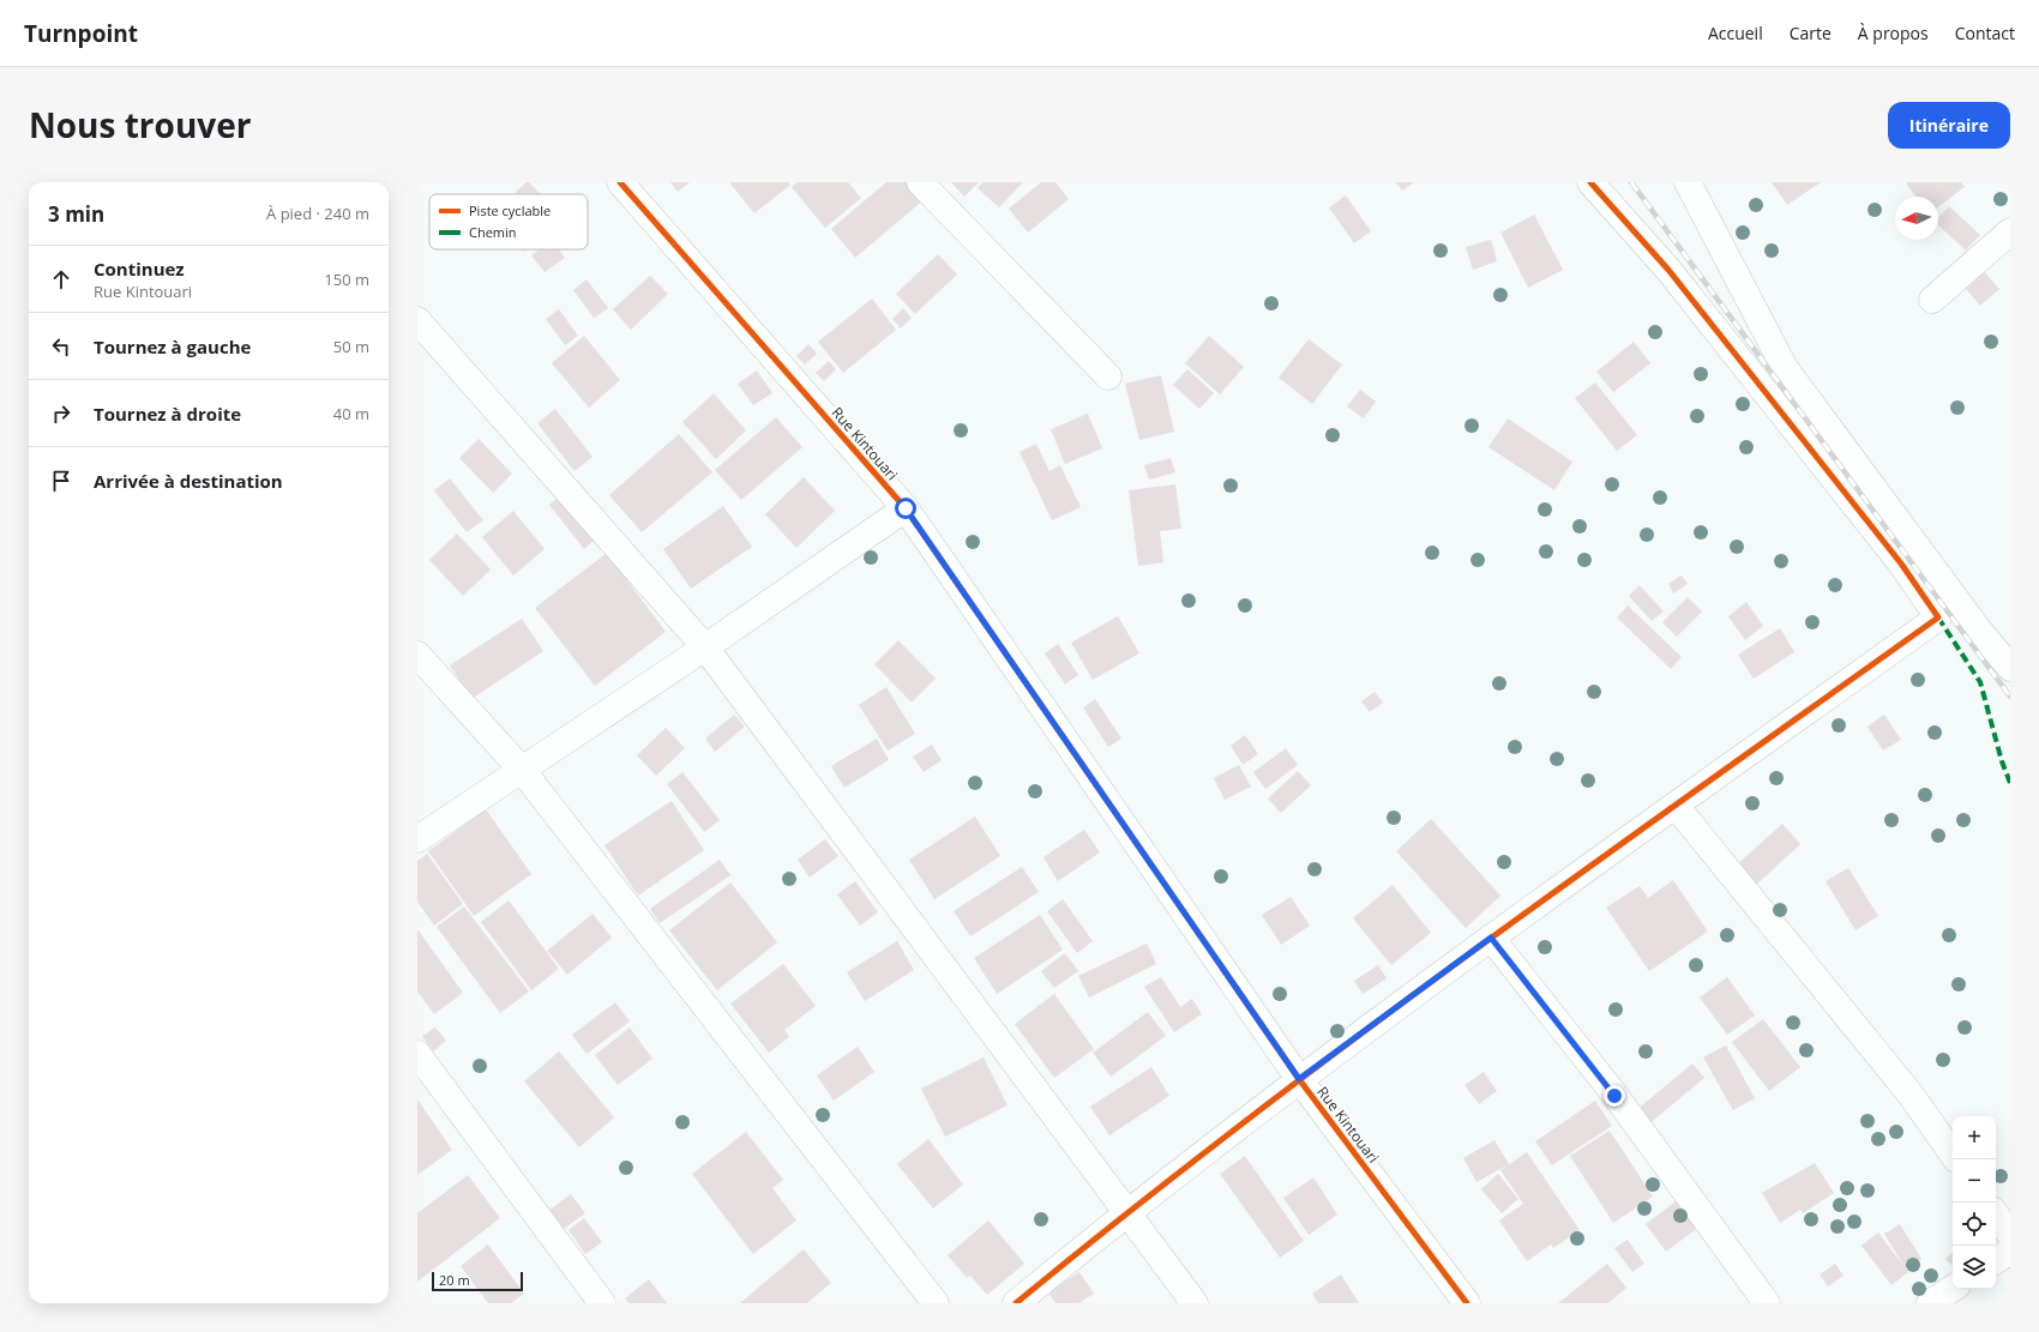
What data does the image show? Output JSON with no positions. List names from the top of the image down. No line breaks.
{"streets":{"street":["Rue Kintouari"]},"legend":["Piste cyclable","Chemin"],"scale_bar":"20 m","north":"left","page":{"header":"Turnpoint","nav":["Accueil","Carte","À propos","Contact"],"title":"Nous trouver","buttons":"Itinéraire","heading":["3 min","À pied · 240 m"],"list":[["Continuez","Rue Kintouari","150 m"],["Tournez à gauche","50 m"],["Tournez à droite","40 m"],"Arrivée à destination"],"map_buttons":["+","−"],"scale":"20 m"}}
